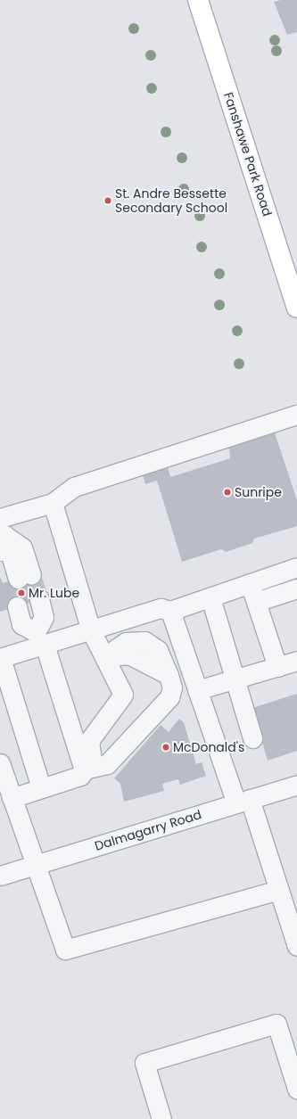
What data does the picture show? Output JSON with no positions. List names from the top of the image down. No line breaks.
{"streets":{"main road":["Fanshawe Park Road"],"street":["Dalmagarry Road"]},"places":["St. Andre Bessette Secondary School","Sunripe","Mr. Lube","McDonald's"]}
